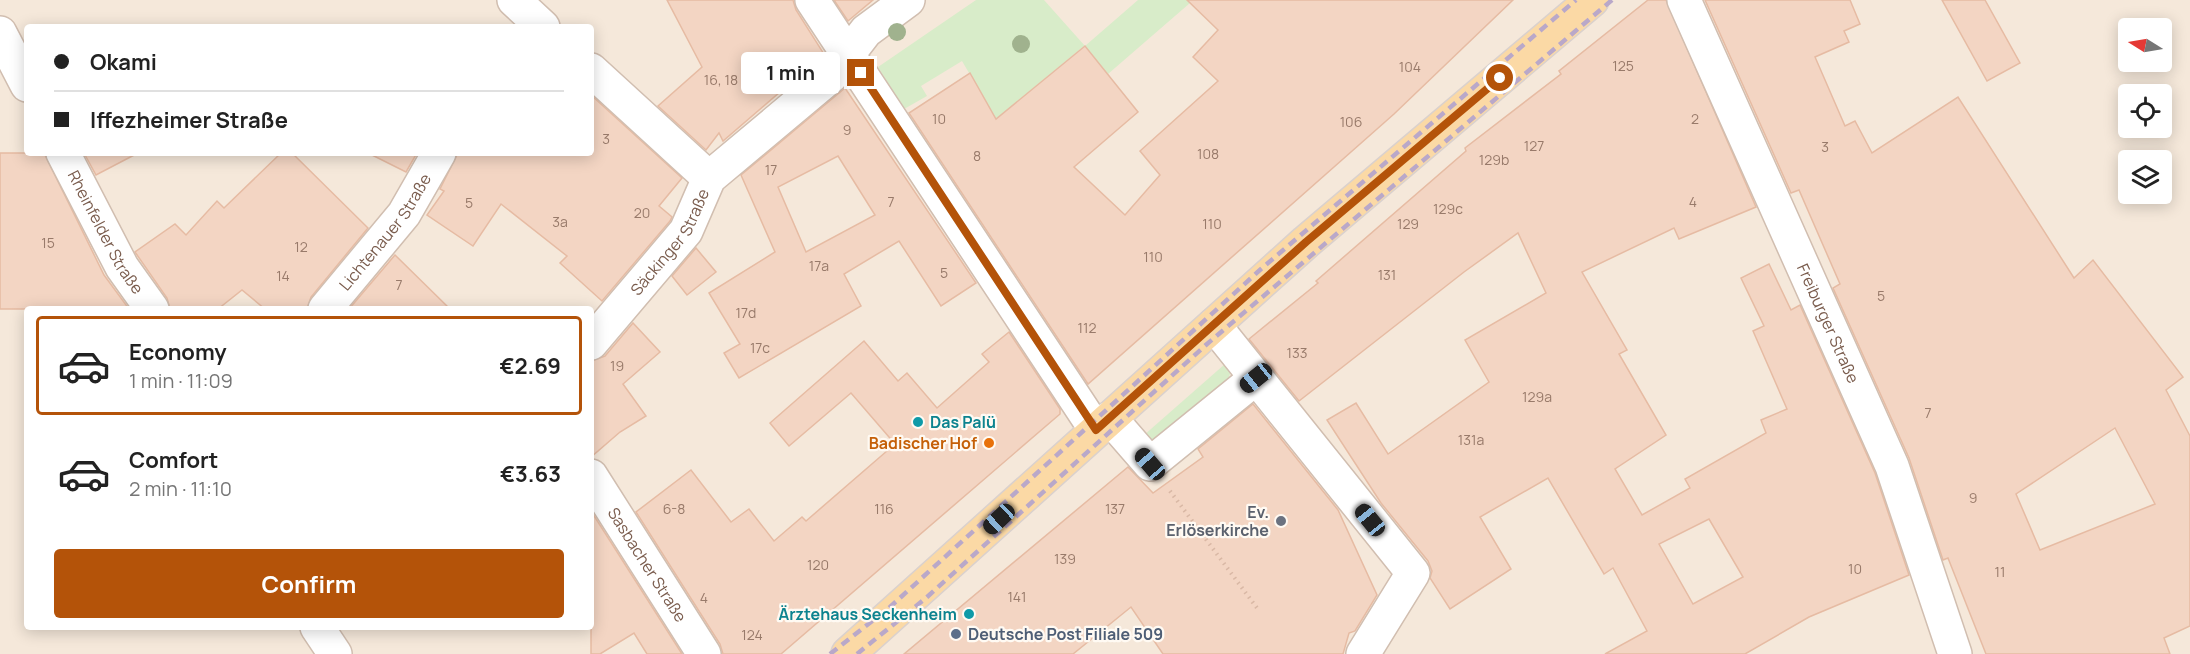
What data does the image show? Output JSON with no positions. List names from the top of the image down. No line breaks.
{"streets":{"street":["Rheinfelder Straße","Lichtenauer Straße","Säckinger Straße","Freiburger Straße","Sasbacher Straße"]},"places":["Das Palü","Badischer Hof","Ev. Erlöserkirche","Ärztehaus Seckenheim","Deutsche Post Filiale 509"],"house_numbers":["125","104","16, 18","10","2","106","9","3","127","3","108","8","129b","17","7","4","5","129c","20","3a","110","129","15","12","110","17a","5","131","14","7","5","17d","112","17c","133","19","129a","7","131a","9","6-8","116","137","139","120","10","11","141","4","124"],"north":"left","page":{"banner":["Okami","Iffezheimer Straße"],"bubble":"1 min","list":[{"name":"Economy","note":"1 min · 11:09","value":"€2.69"},{"name":"Comfort","note":"2 min · 11:10","value":"€3.63"}],"buttons":"Confirm"}}
